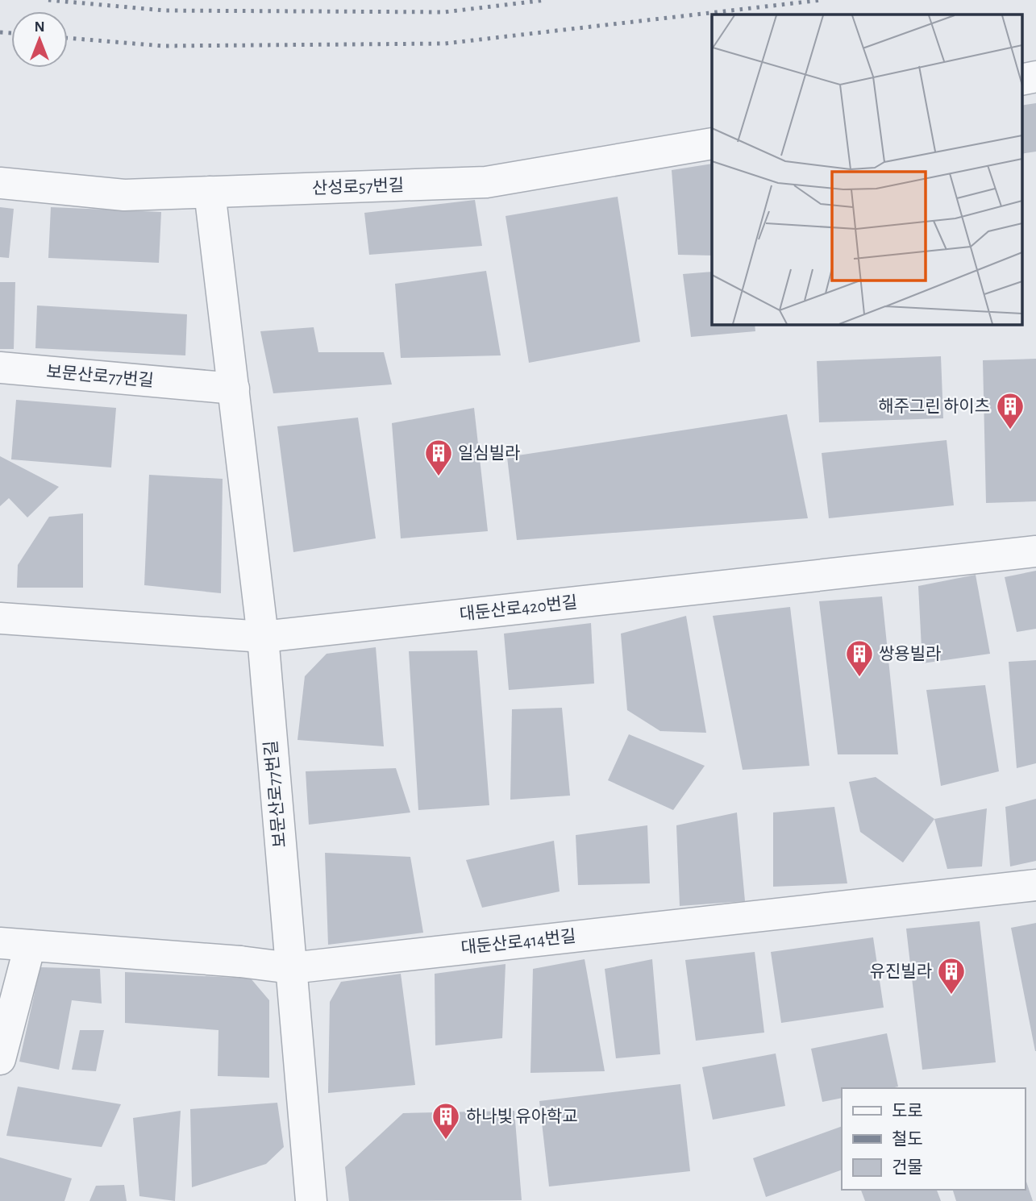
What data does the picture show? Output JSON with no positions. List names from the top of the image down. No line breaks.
{"streets":{"street":["산성로57번길","보문산로77번길","대둔산로420번길","대둔산로414번길"]},"crossings":[["산성로57번길","보문산로77번길"],["보문산로77번길","대둔산로420번길"],["보문산로77번길","대둔산로414번길"]],"places":{"building":["해주그린 하이츠","일심빌라","쌍용빌라","유진빌라","하나빛 유아학교"]},"legend":["도로","철도","건물"],"north":"top"}
